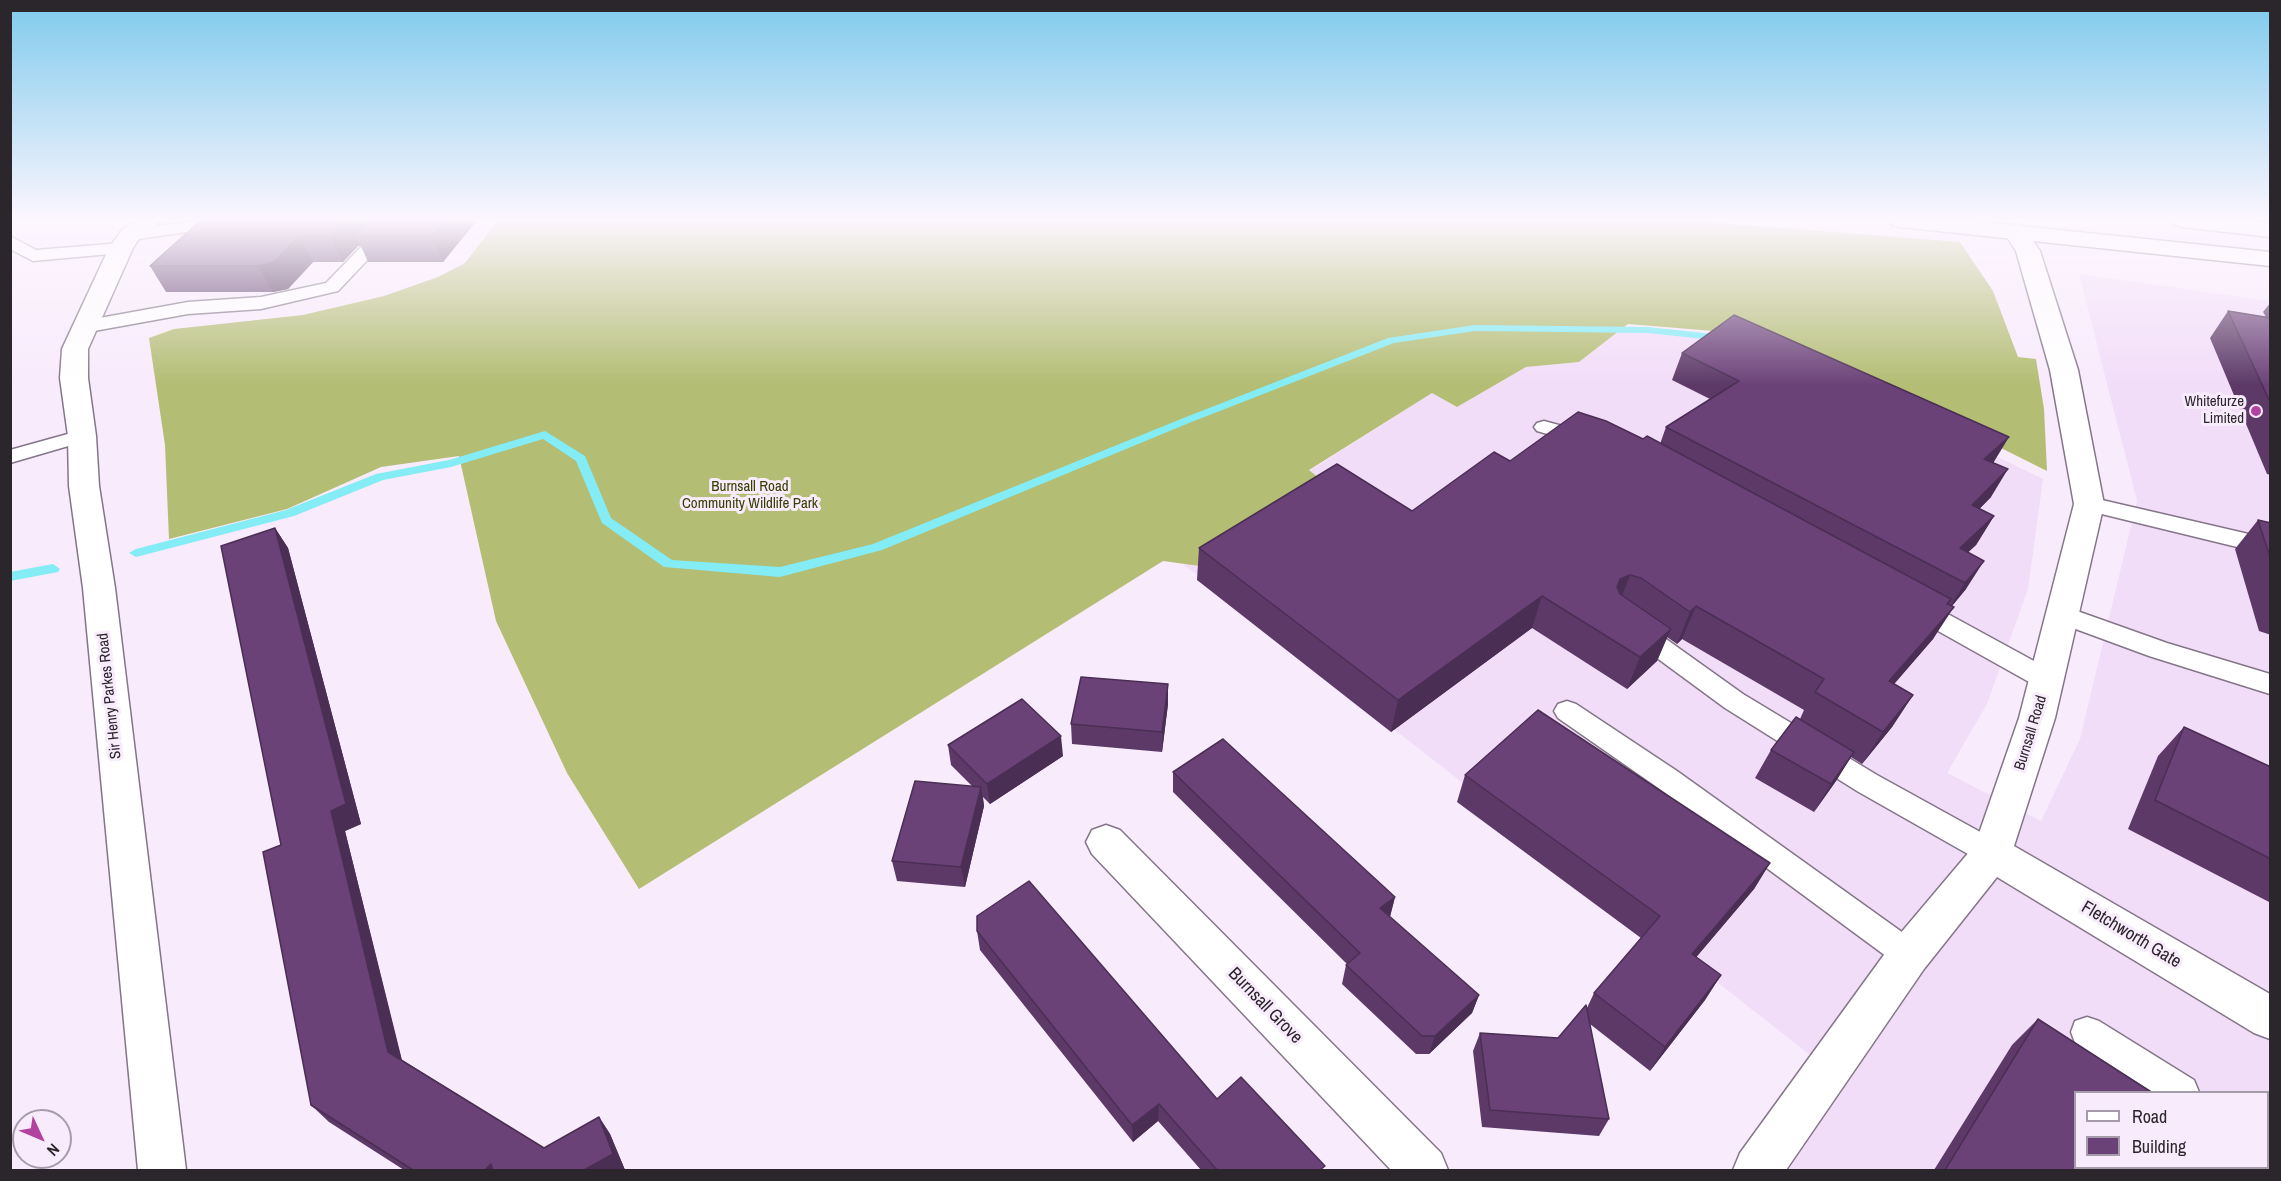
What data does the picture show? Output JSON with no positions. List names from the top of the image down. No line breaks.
{"streets":{"main road":["Sir Henry Parkes Road","Burnsall Road","Fletchworth Gate","Burnsall Grove"]},"crossings":[["Burnsall Road","Fletchworth Gate"]],"parks":["Burnsall Road Community Wildlife Park"],"places":["Whitefurze Limited"],"legend":["Road","Building"],"north":"bottom right"}
